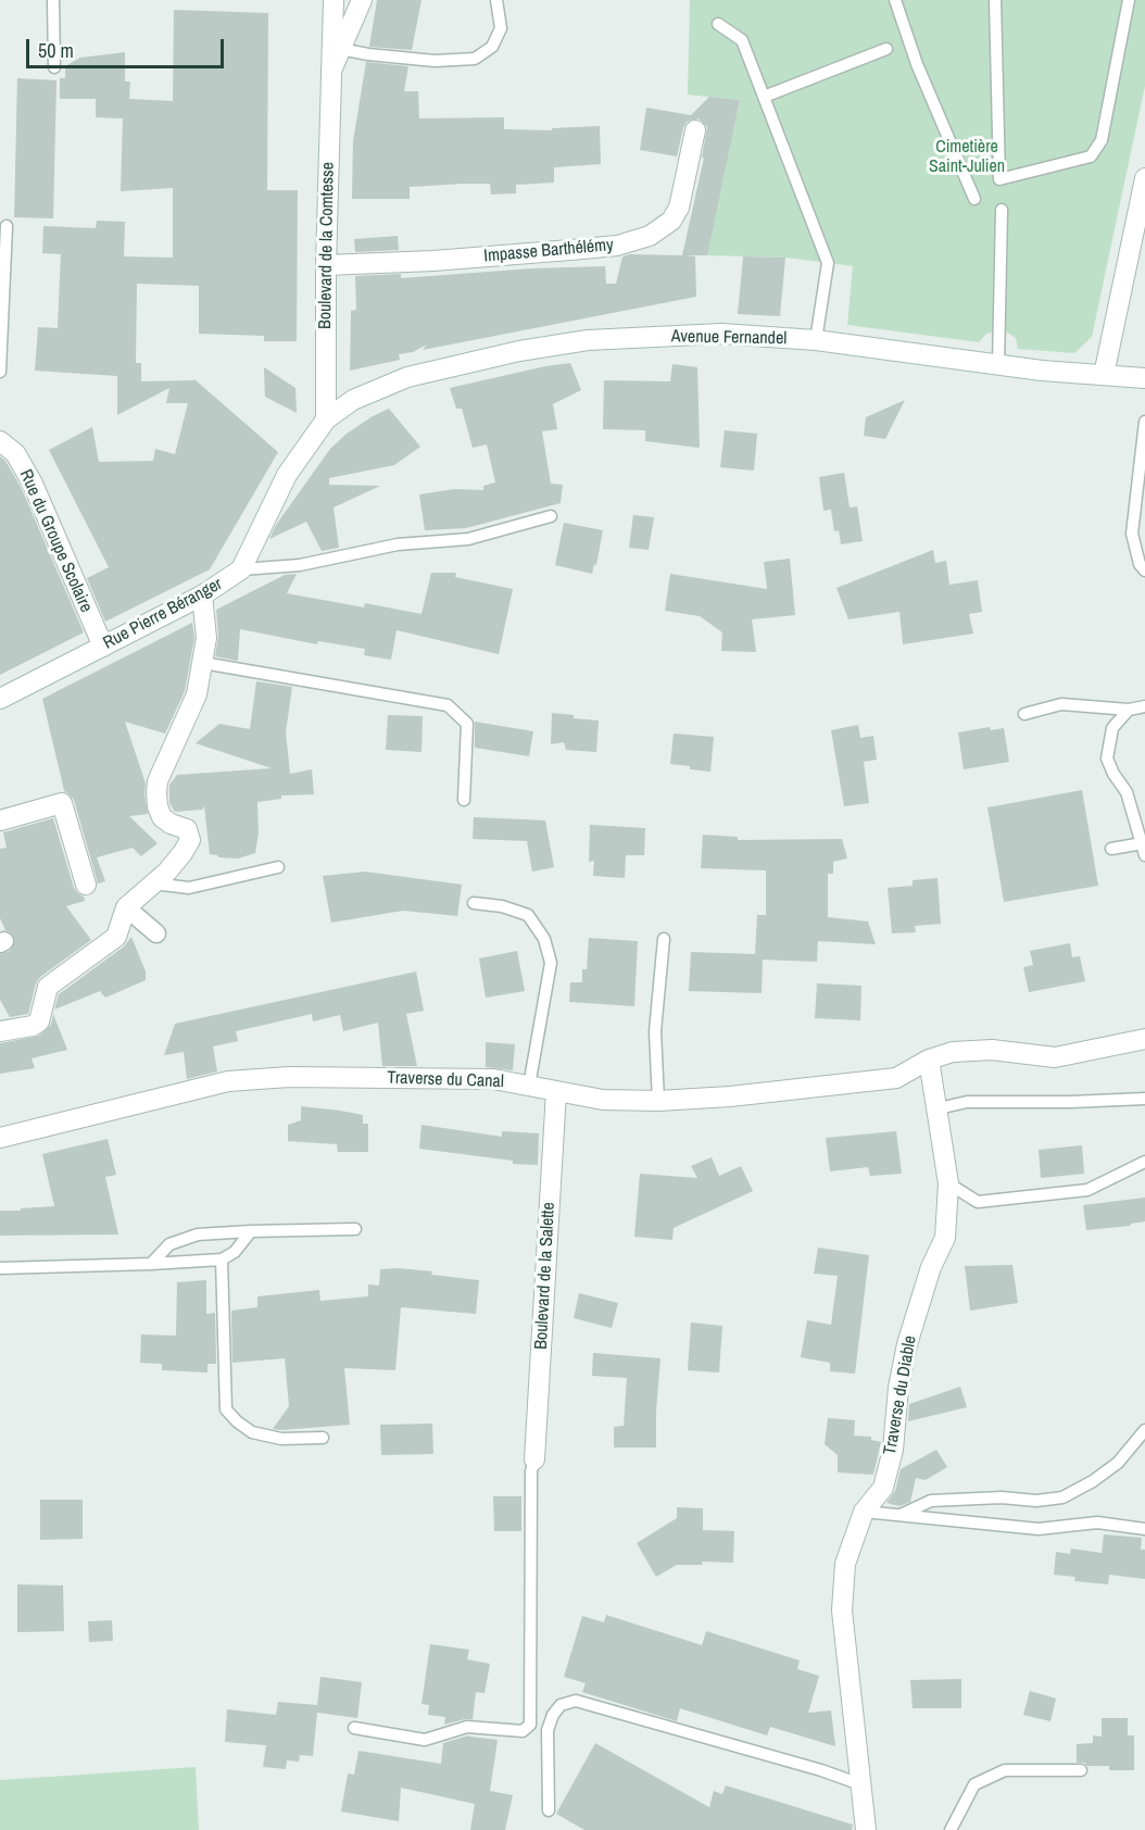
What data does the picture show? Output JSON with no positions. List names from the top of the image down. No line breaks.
{"streets":{"street":["Boulevard de la Comtesse","Impasse Barthélémy","Avenue Fernandel","Rue du Groupe Scolaire","Rue Pierre Béranger","Traverse du Canal","Boulevard de la Salette","Traverse du Diable"]},"crossings":[["Boulevard de la Comtesse","Impasse Barthélémy"],["Boulevard de la Comtesse","Avenue Fernandel"],["Boulevard de la Comtesse","Rue Pierre Béranger"],["Avenue Fernandel","Rue Pierre Béranger"],["Rue du Groupe Scolaire","Rue Pierre Béranger"],["Traverse du Canal","Boulevard de la Salette"],["Traverse du Canal","Traverse du Diable"]],"parks":["Cimetière Saint-Julien"],"scale_bar":"50 m"}
